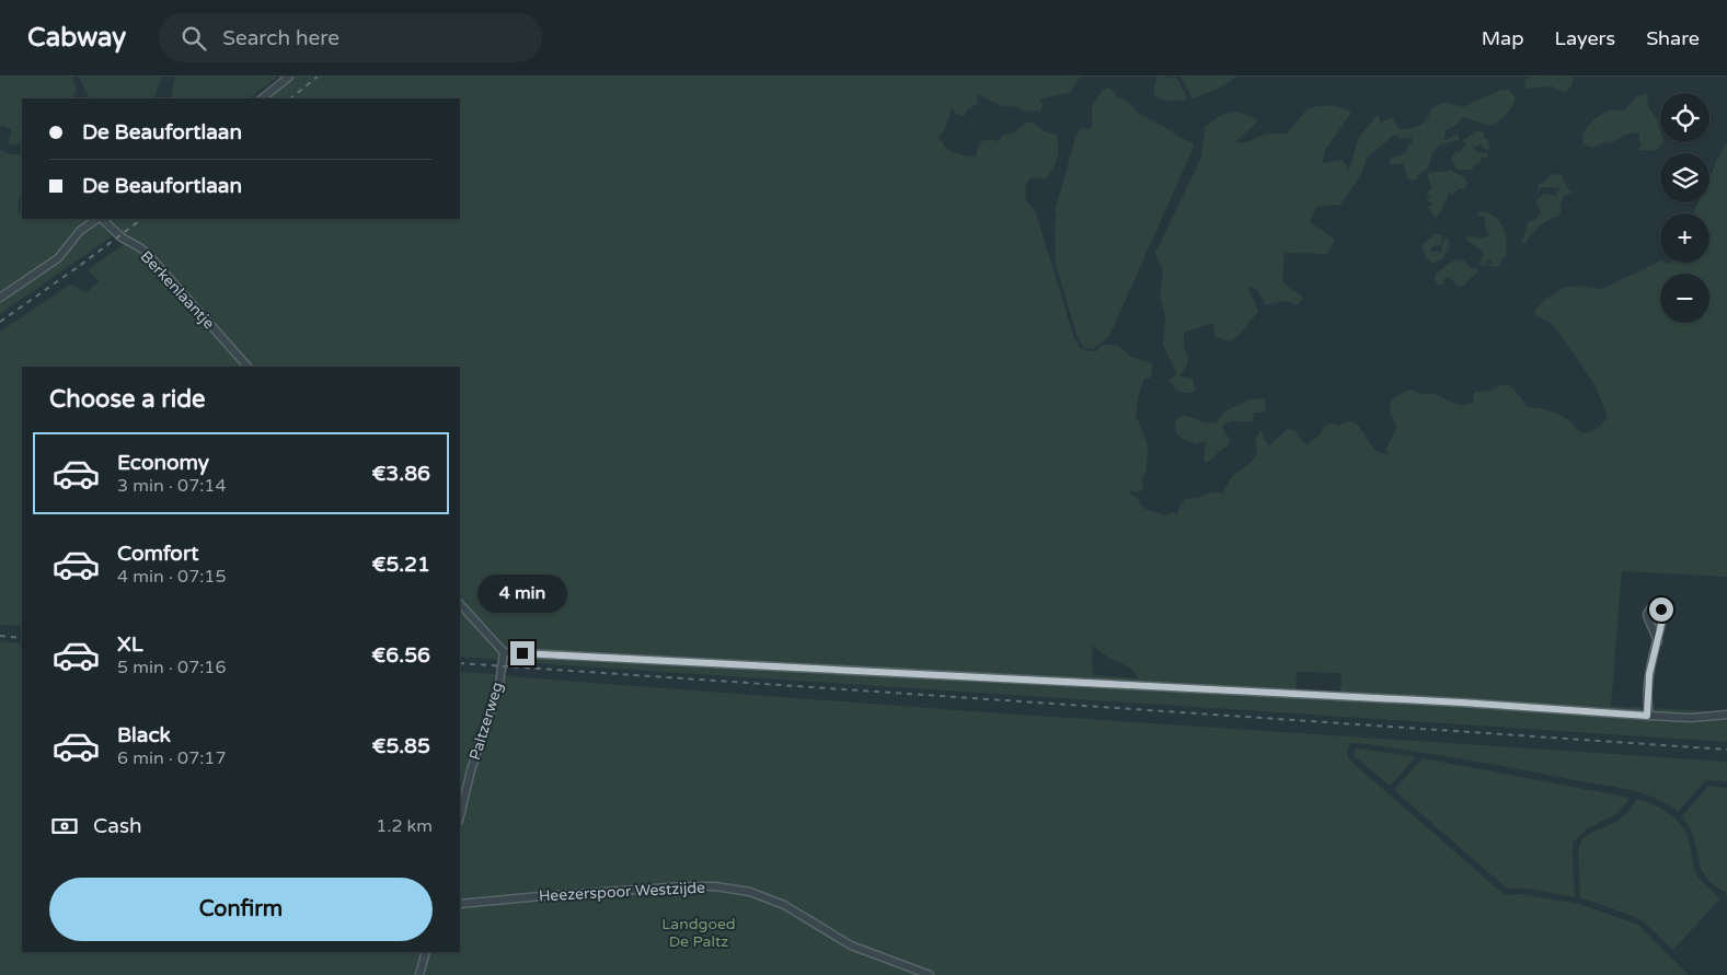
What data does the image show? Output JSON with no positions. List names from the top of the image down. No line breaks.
{"streets":{"street":["Berkenlaantje","Paltzerweg","Heezerspoor Westzijde"]},"parks":["Landgoed De Paltz"],"page":{"header":"Cabway","search":"Search here","nav":["Map","Layers","Share"],"map_buttons":["+","−"],"banner":["De Beaufortlaan","De Beaufortlaan"],"heading":"Choose a ride","list":[{"name":"Economy","note":"3 min · 07:14","value":"€3.86"},{"name":"Comfort","note":"4 min · 07:15","value":"€5.21"},{"name":"XL","note":"5 min · 07:16","value":"€6.56"},{"name":"Black","note":"6 min · 07:17","value":"€5.85"}],"bubble":"4 min","pay":["Cash","1.2 km"],"buttons":"Confirm"}}
